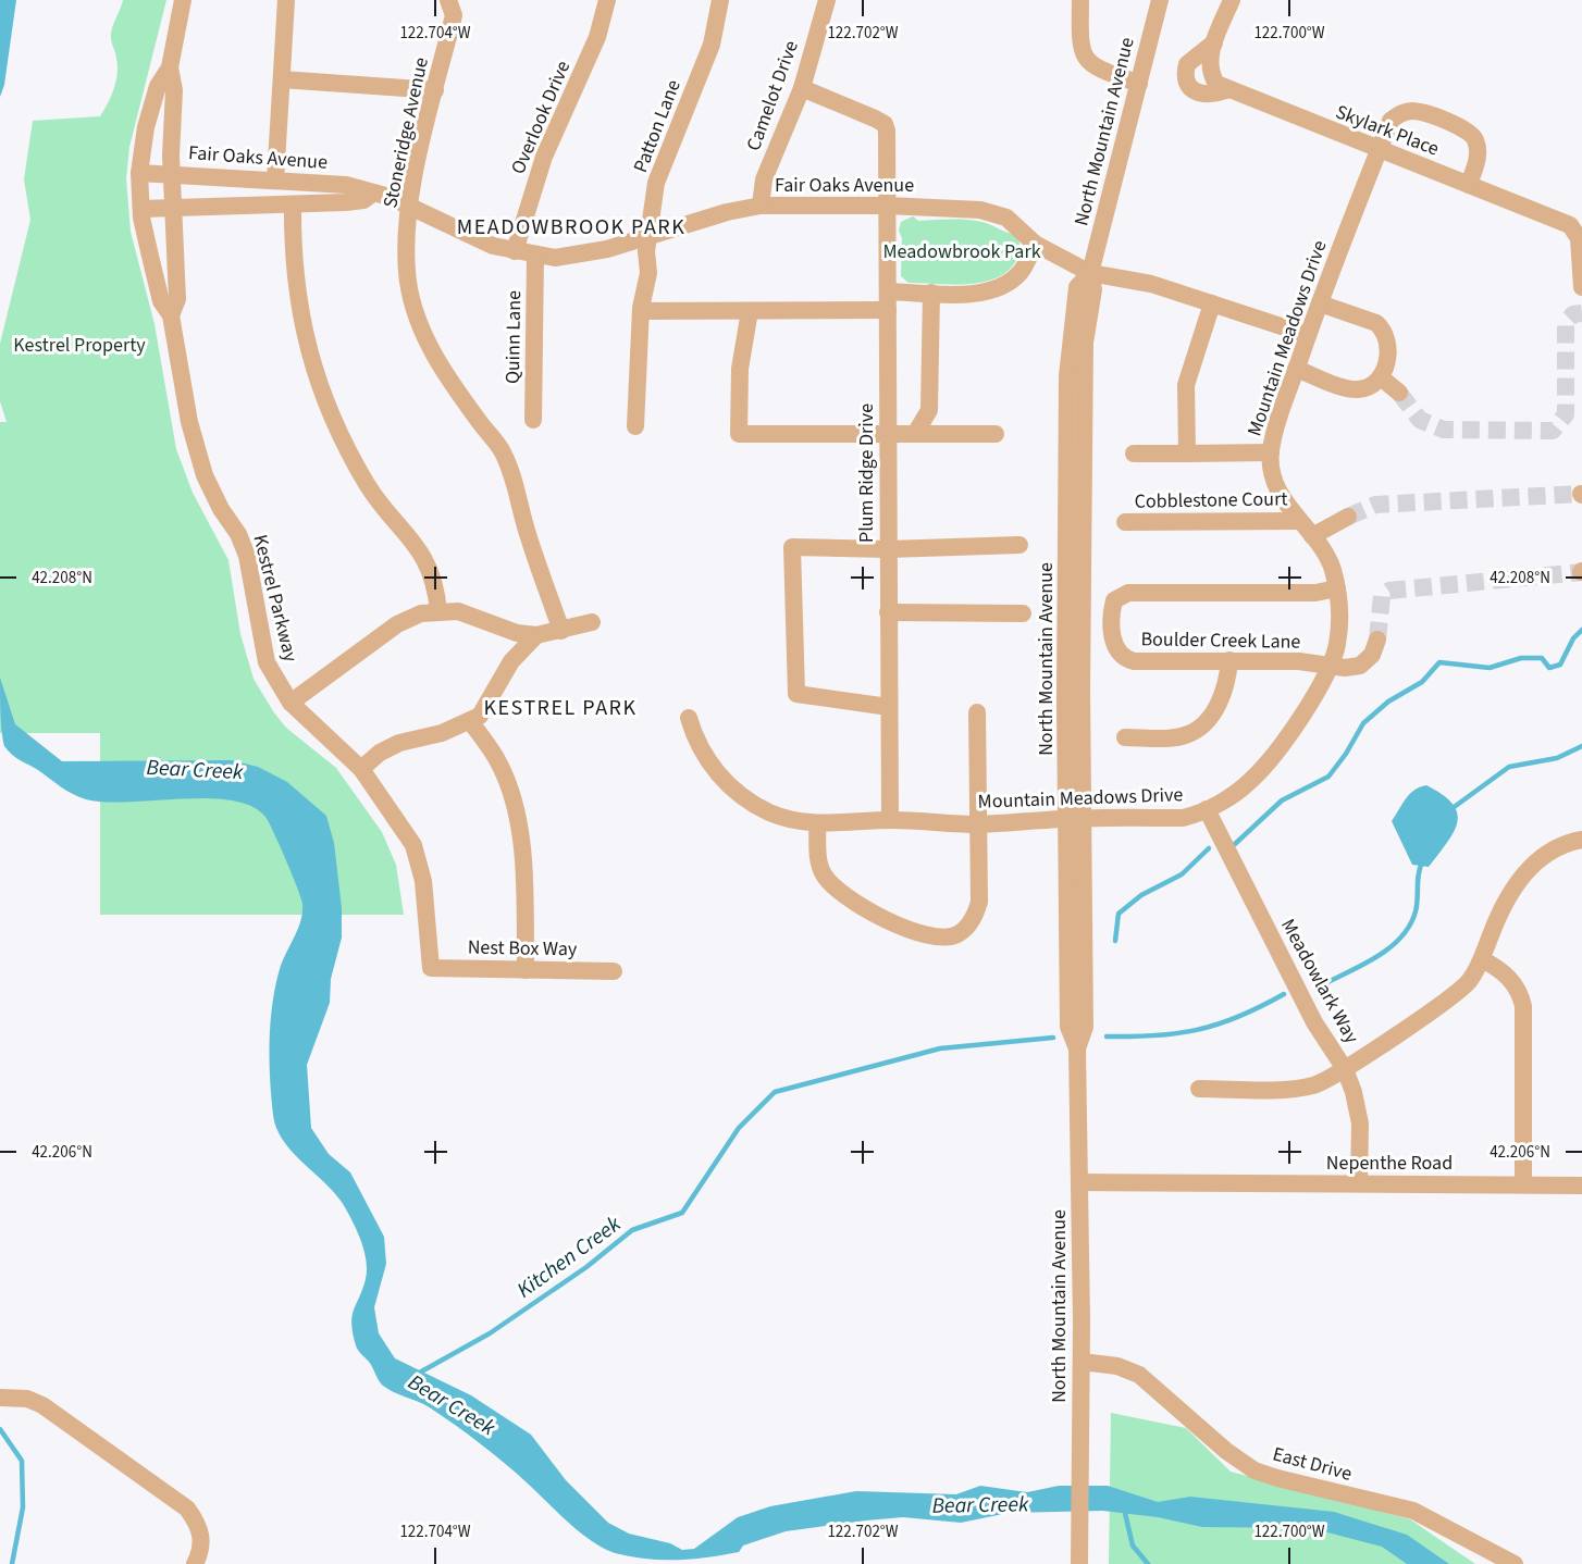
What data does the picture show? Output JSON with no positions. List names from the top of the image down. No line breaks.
{"streets":{"street":["Camelot Drive","Overlook Drive","Patton Lane","Skylark Place","North Mountain Avenue","Stoneridge Avenue","Fair Oaks Avenue","Quinn Lane","Mountain Meadows Drive","Plum Ridge Drive","Cobblestone Court","Kestrel Parkway","Boulder Creek Lane","Nest Box Way","Meadowlark Way","Nepenthe Road","East Drive"]},"crossings":[["Camelot Drive","Fair Oaks Avenue"],["Camelot Drive","Plum Ridge Drive"],["Overlook Drive","Fair Oaks Avenue"],["Patton Lane","Fair Oaks Avenue"],["Skylark Place","Mountain Meadows Drive"],["North Mountain Avenue","Fair Oaks Avenue"],["North Mountain Avenue","Mountain Meadows Drive"],["North Mountain Avenue","Nepenthe Road"],["North Mountain Avenue","East Drive"],["Stoneridge Avenue","Fair Oaks Avenue"],["Fair Oaks Avenue","Quinn Lane"],["Fair Oaks Avenue","Mountain Meadows Drive"],["Fair Oaks Avenue","Plum Ridge Drive"],["Fair Oaks Avenue","Kestrel Parkway"],["Mountain Meadows Drive","Plum Ridge Drive"],["Mountain Meadows Drive","Cobblestone Court"],["Mountain Meadows Drive","Boulder Creek Lane"],["Mountain Meadows Drive","Meadowlark Way"],["Kestrel Parkway","Nest Box Way"],["Meadowlark Way","Nepenthe Road"]],"districts":["MEADOWBROOK PARK","KESTREL PARK"],"water":["Bear Creek","Kitchen Creek"],"parks":["Meadowbrook Park","Kestrel Property"],"coordinates":["122.704°W","122.702°W","122.700°W","42.208°N","42.206°N"]}
